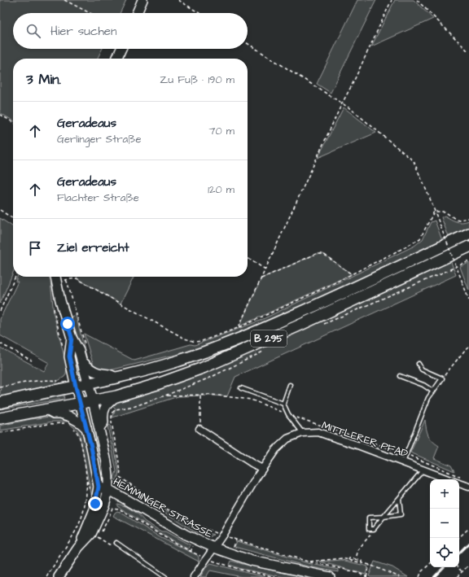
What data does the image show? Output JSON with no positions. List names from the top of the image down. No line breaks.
{"streets":{"main road":["B 295","HEMMINGER STRASSE"],"street":["MITTLERER PFAD"]},"crossings":[["MITTLERER PFAD","HEMMINGER STRASSE"]],"page":{"search":"Hier suchen","heading":["3 Min.","Zu Fuß · 190 m"],"list":[["Geradeaus","Gerlinger Straße","70 m"],["Geradeaus","Flachter Straße","120 m"],"Ziel erreicht"],"map_buttons":["+","−"]}}
